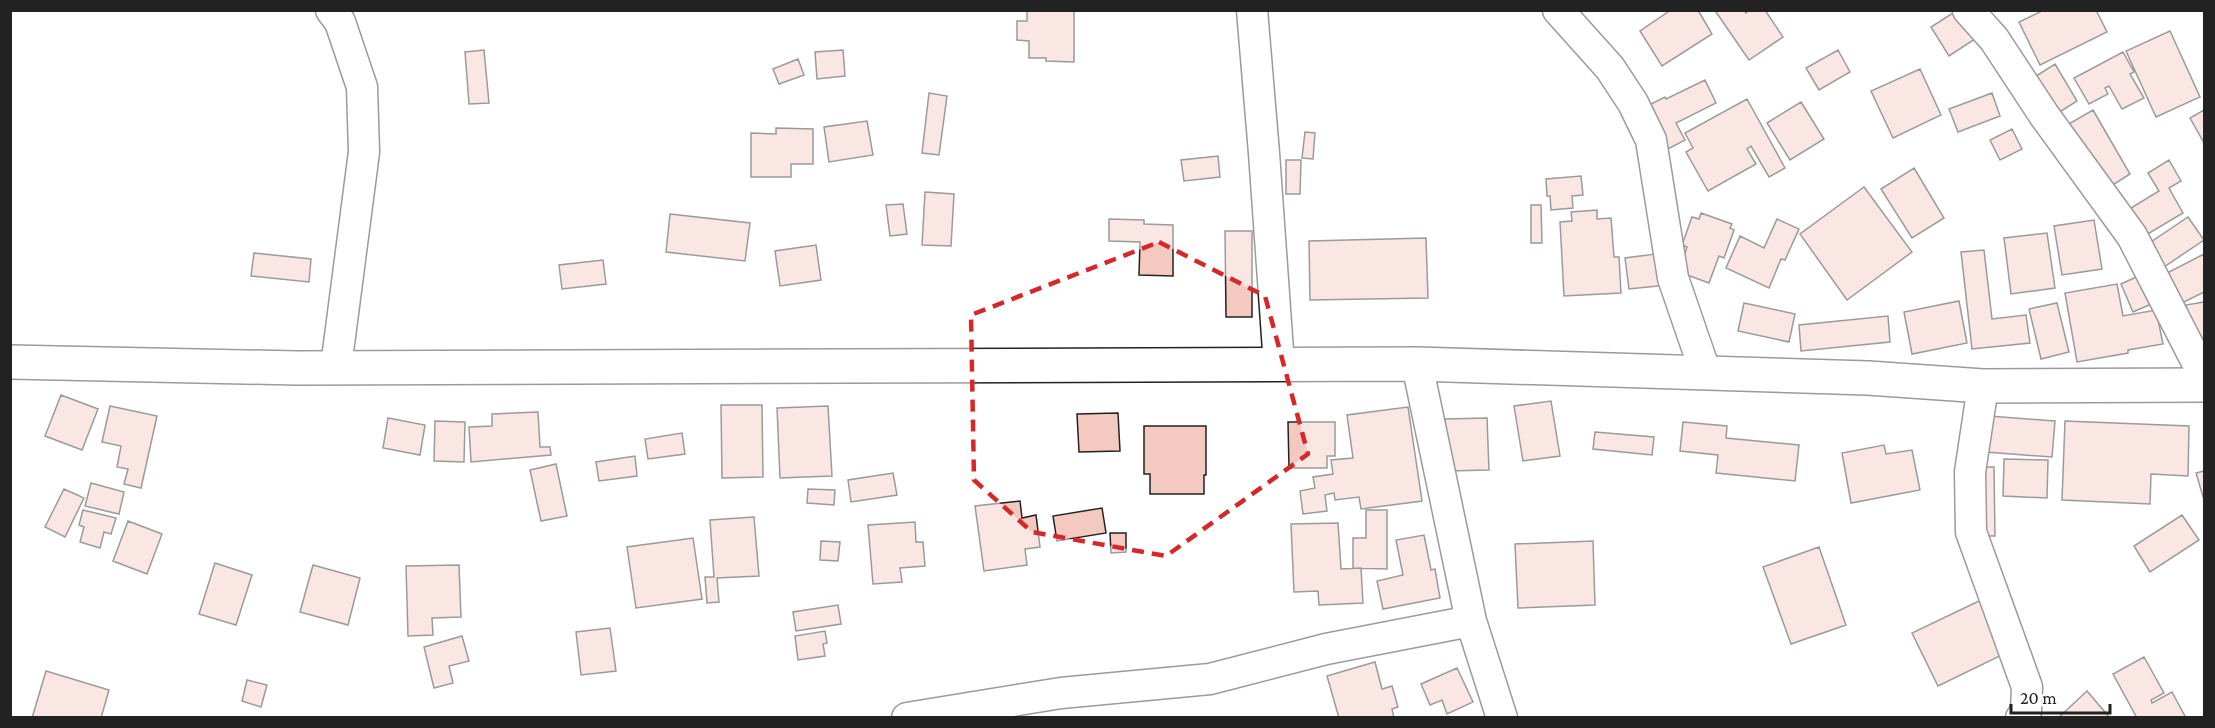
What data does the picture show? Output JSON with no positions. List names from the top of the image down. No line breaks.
{"scale_bar":"20 m"}
